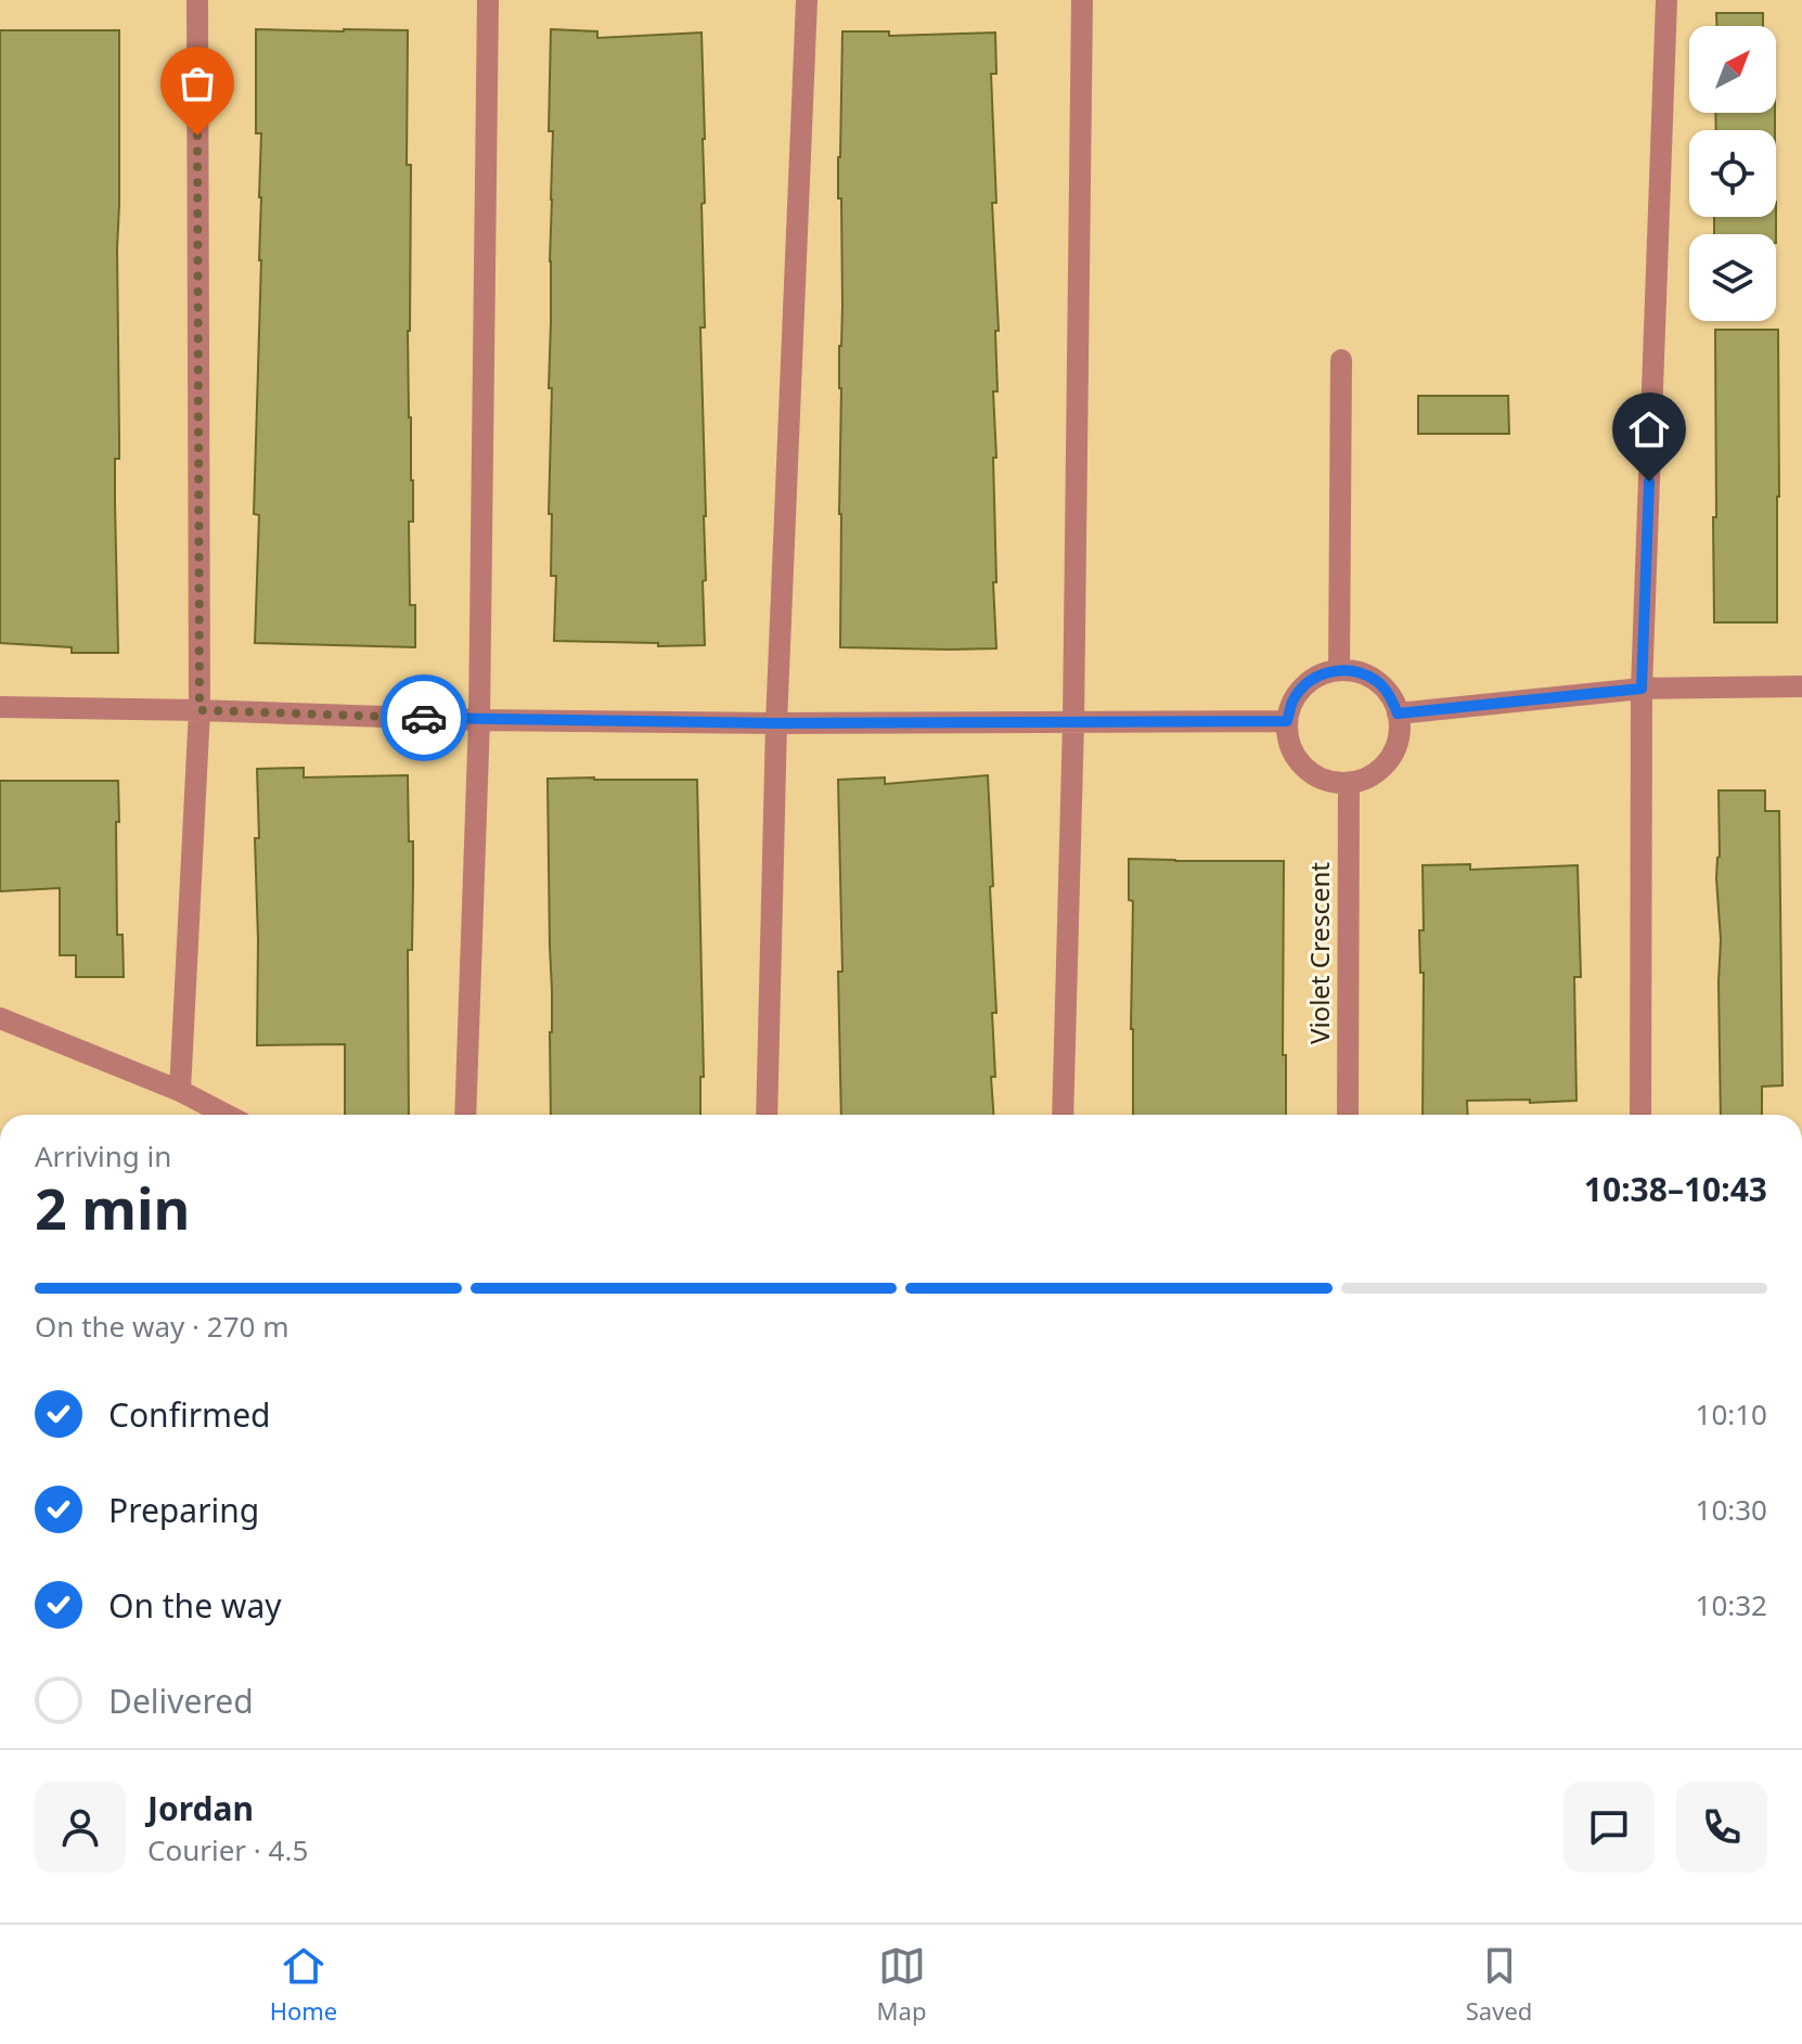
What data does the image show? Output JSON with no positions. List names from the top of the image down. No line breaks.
{"streets":{"street":["Violet Crescent"]},"north":"top right","page":{"heading":["2 min","Arriving in","10:38–10:43"],"panel":["Jordan","Courier · 4.5"],"bar":"On the way · 270 m","list":[["Confirmed","10:10"],["Preparing","10:30"],["On the way","10:32"],"Delivered"],"tabs":["Home","Map","Saved"]}}
